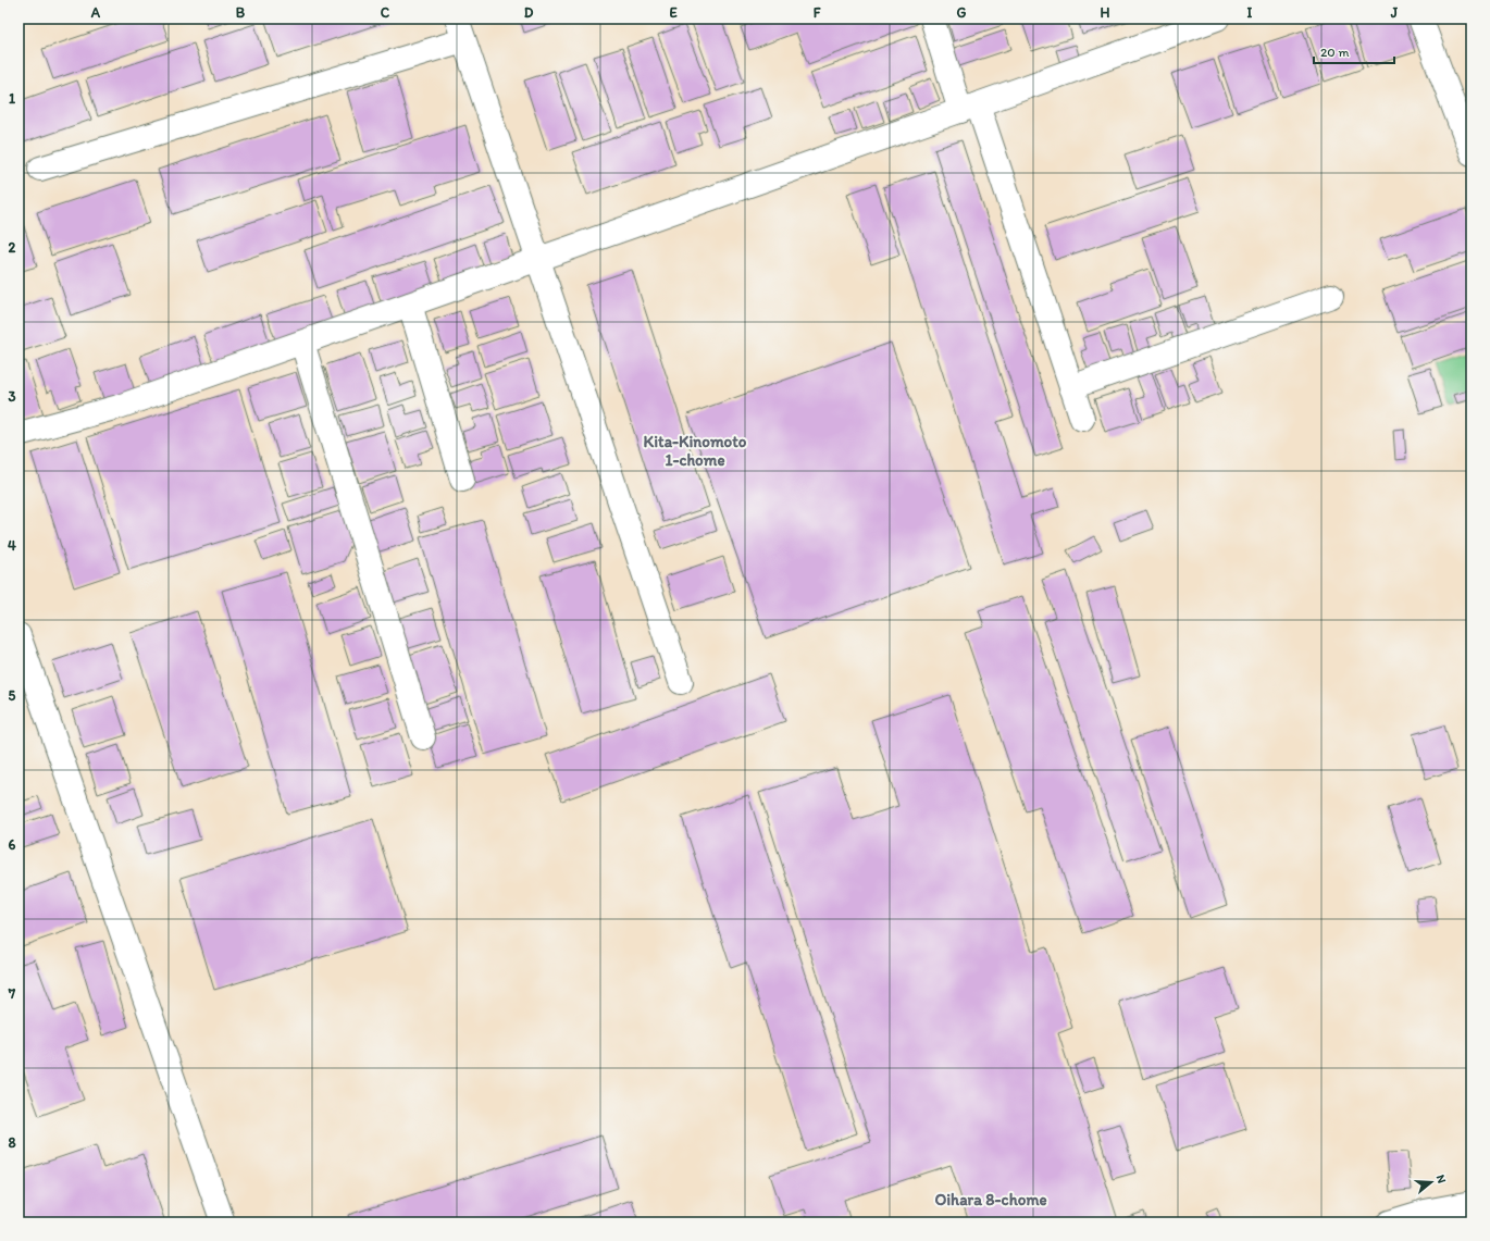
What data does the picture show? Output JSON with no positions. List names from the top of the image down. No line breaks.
{"districts":["Kita-Kinomoto 1-chome","Oihara 8-chome"],"scale_bar":"20 m","north":"right","grid":{"columns":["A","B","C","D","E","F","G","H","I","J"],"rows":["1","2","3","4","5","6","7","8"]}}
